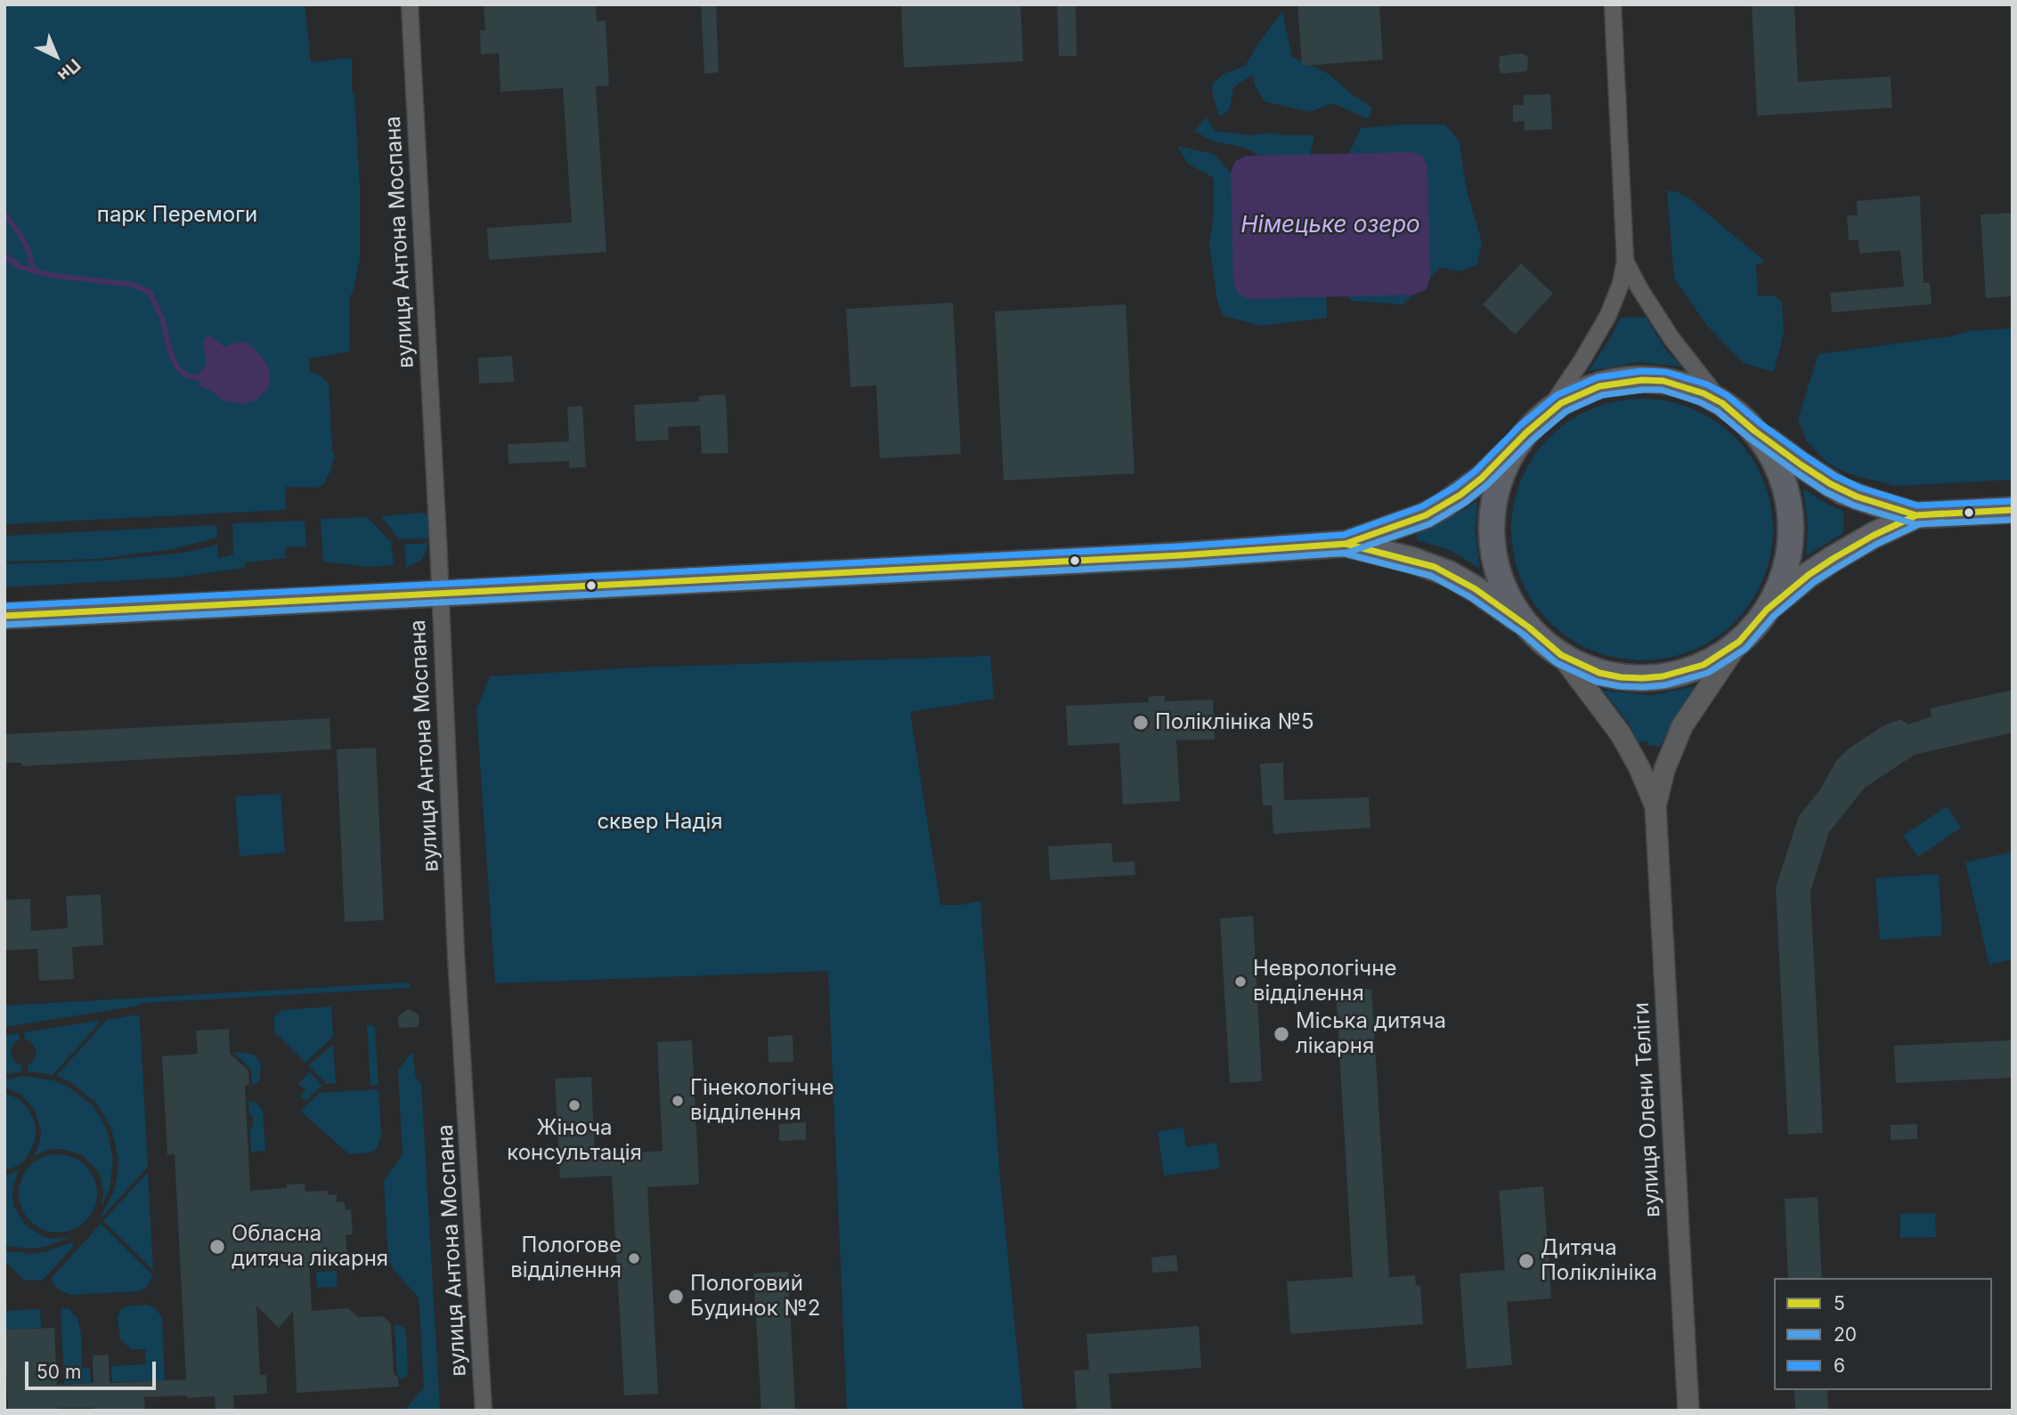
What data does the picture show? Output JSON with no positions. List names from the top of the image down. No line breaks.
{"streets":{"street":["вулиця Антона Моспана","вулиця Олени Теліги"]},"water":["Німецьке озеро"],"parks":["парк Перемоги","сквер Надія"],"places":["Поліклініка №5","Неврологічне відділення","Міська дитяча лікарня","Гінекологічне відділення","Жіноча консультація","Обласна дитяча лікарня","Пологове відділення","Дитяча Поліклініка","Пологовий Будинок №2"],"lines":["transit line 6","transit line 5","transit line 20"],"legend":["5","20","6"],"scale_bar":"50 m","north":"bottom right"}
